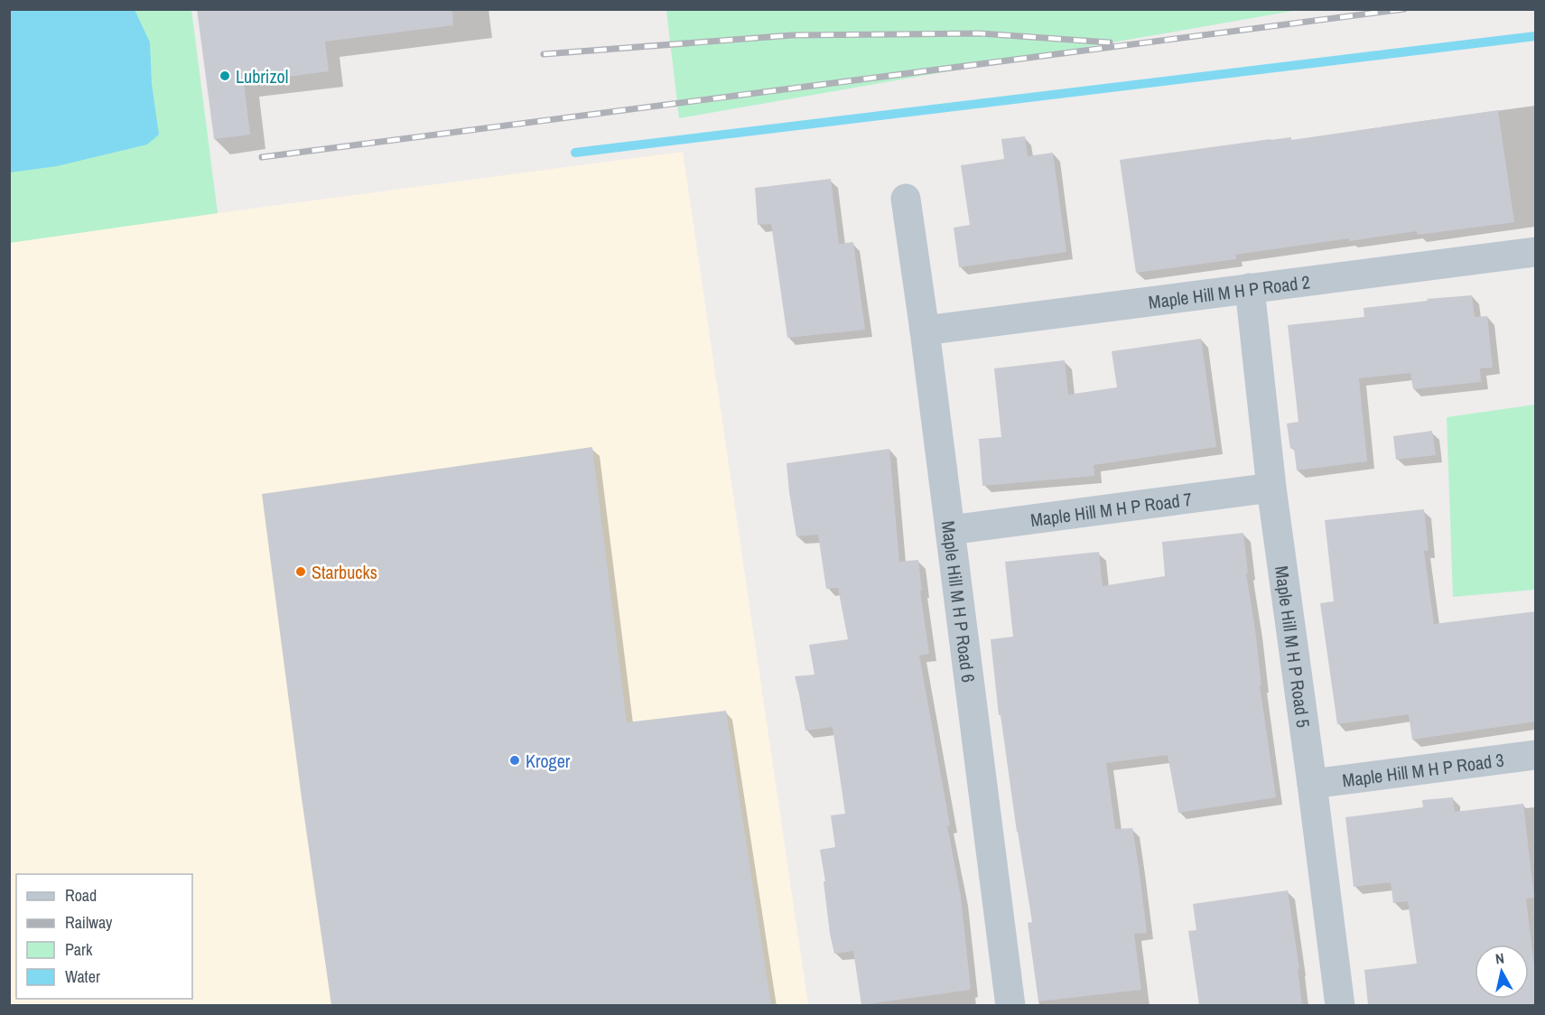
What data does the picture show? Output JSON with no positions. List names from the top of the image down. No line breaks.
{"streets":{"street":["Maple Hill M H P Road 2","Maple Hill M H P Road 7","Maple Hill M H P Road 6","Maple Hill M H P Road 5","Maple Hill M H P Road 3"]},"crossings":[["Maple Hill M H P Road 2","Maple Hill M H P Road 6"],["Maple Hill M H P Road 2","Maple Hill M H P Road 5"],["Maple Hill M H P Road 7","Maple Hill M H P Road 6"],["Maple Hill M H P Road 7","Maple Hill M H P Road 5"],["Maple Hill M H P Road 5","Maple Hill M H P Road 3"]],"places":["Lubrizol","Starbucks","Kroger"],"legend":["Road","Railway","Park","Water"],"north":"top"}
